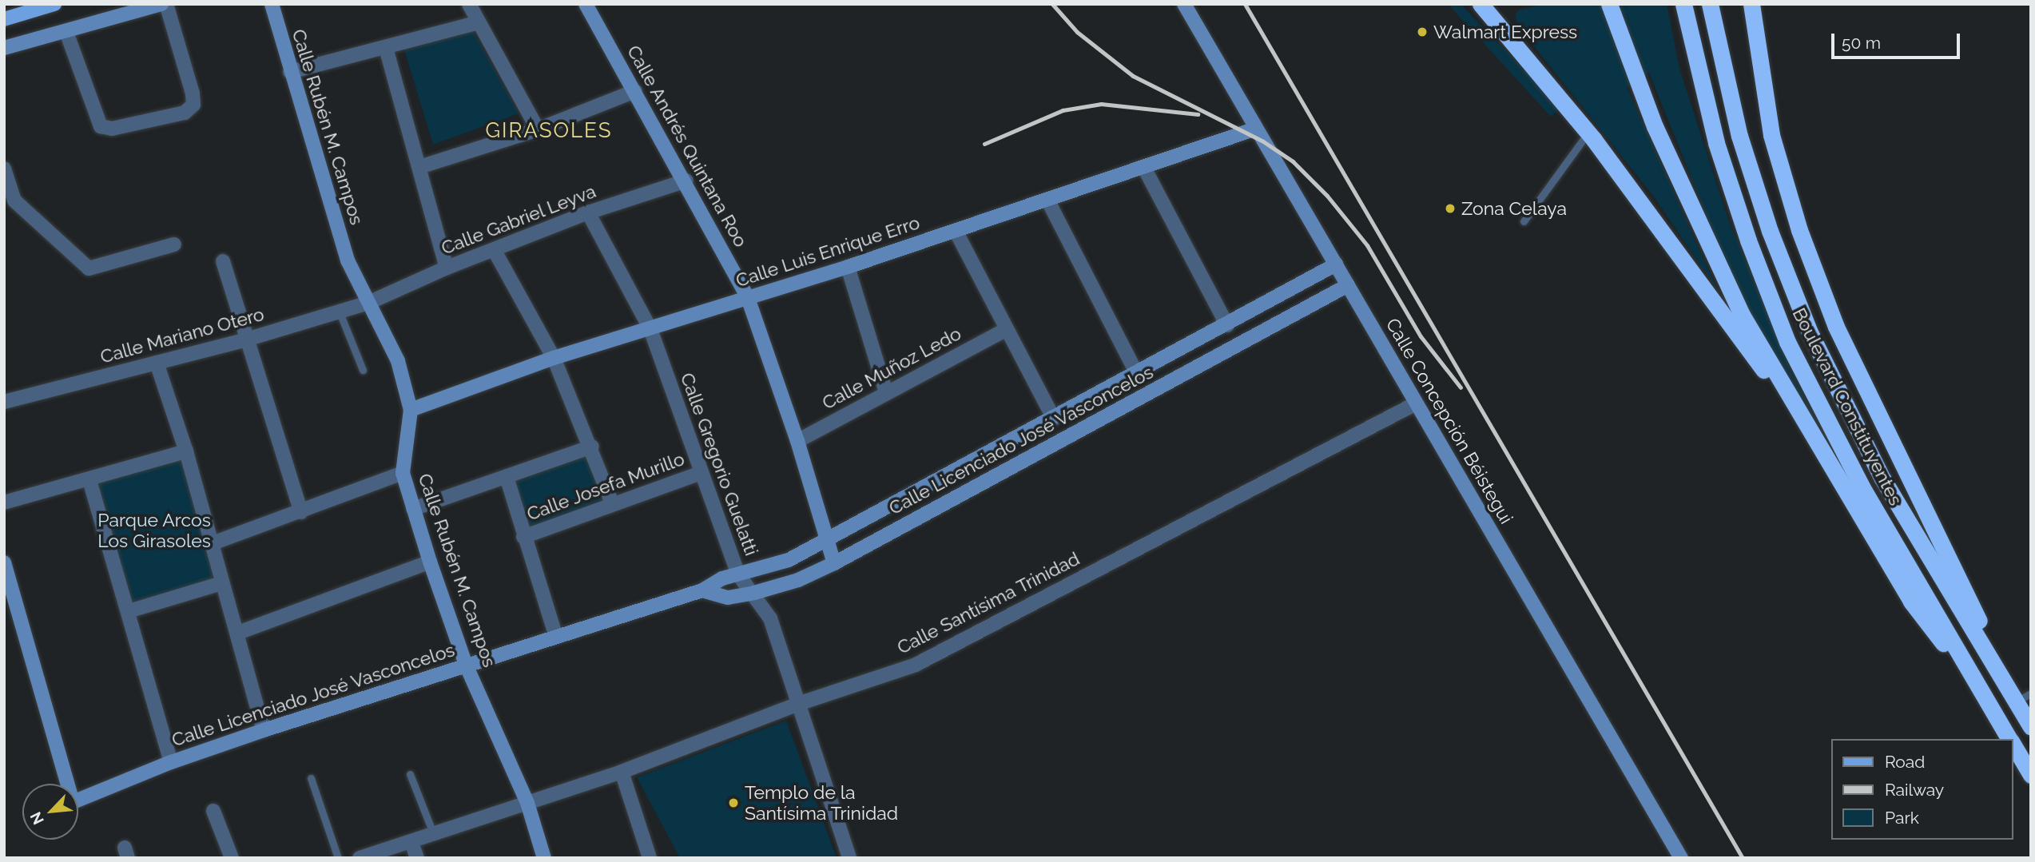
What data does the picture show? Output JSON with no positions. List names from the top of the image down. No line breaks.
{"streets":{"highway":["Boulevard Constituyentes"],"street":["Calle Rubén M. Campos","Calle Andrés Quintana Roo","Calle Gabriel Leyva","Calle Luis Enrique Erro","Calle Mariano Otero","Calle Muñoz Ledo","Calle Concepción Béistegui","Calle Licenciado José Vasconcelos","Calle Gregorio Guelatti","Calle Josefa Murillo","Calle Santísima Trinidad"]},"crossings":[["Calle Rubén M. Campos","Calle Gabriel Leyva"],["Calle Rubén M. Campos","Calle Luis Enrique Erro"],["Calle Rubén M. Campos","Calle Mariano Otero"],["Calle Rubén M. Campos","Calle Licenciado José Vasconcelos"],["Calle Rubén M. Campos","Calle Santísima Trinidad"],["Calle Andrés Quintana Roo","Calle Gabriel Leyva"],["Calle Andrés Quintana Roo","Calle Luis Enrique Erro"],["Calle Andrés Quintana Roo","Calle Muñoz Ledo"],["Calle Andrés Quintana Roo","Calle Licenciado José Vasconcelos"],["Calle Gabriel Leyva","Calle Mariano Otero"],["Calle Gabriel Leyva","Calle Gregorio Guelatti"],["Calle Luis Enrique Erro","Calle Concepción Béistegui"],["Calle Luis Enrique Erro","Calle Gregorio Guelatti"],["Calle Concepción Béistegui","Calle Licenciado José Vasconcelos"],["Calle Concepción Béistegui","Calle Santísima Trinidad"],["Calle Licenciado José Vasconcelos","Calle Gregorio Guelatti"],["Calle Gregorio Guelatti","Calle Josefa Murillo"],["Calle Gregorio Guelatti","Calle Santísima Trinidad"]],"districts":["GIRASOLES"],"parks":["Parque Arcos Los Girasoles"],"places":["Walmart Express","Zona Celaya","Templo de la Santísima Trinidad"],"legend":["Road","Railway","Park"],"scale_bar":"50 m","north":"bottom left"}
